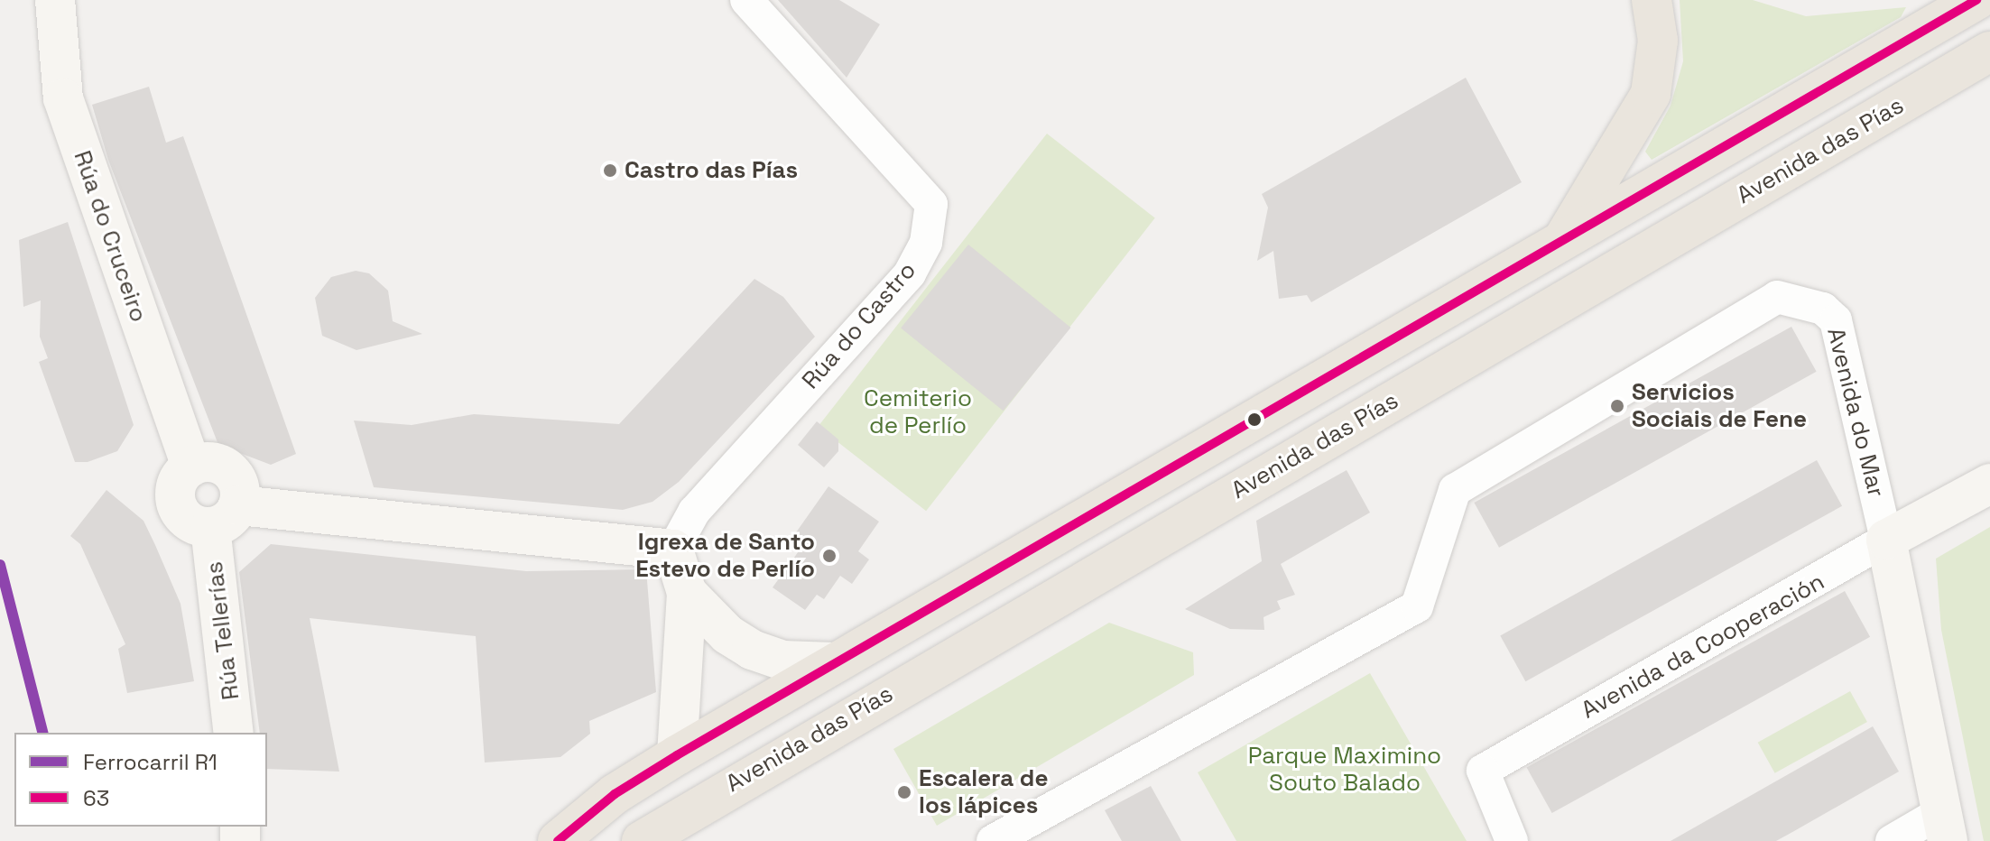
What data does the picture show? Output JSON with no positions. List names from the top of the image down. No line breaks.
{"streets":{"highway":["Avenida das Pías"],"street":["Rúa do Cruceiro","Rúa do Castro","Avenida do Mar","Rúa Tellerías","Avenida da Cooperación"]},"crossings":[["Rúa do Cruceiro","Rúa Tellerías"],["Avenida do Mar","Avenida da Cooperación"]],"parks":["Cemiterio de Perlío","Parque Maximino Souto Balado"],"places":["Castro das Pías","Servicios Sociais de Fene","Igrexa de Santo Estevo de Perlío","Escalera de los lápices"],"lines":["transit line 63","rail line R1"],"legend":["Ferrocarril R1","63"]}
